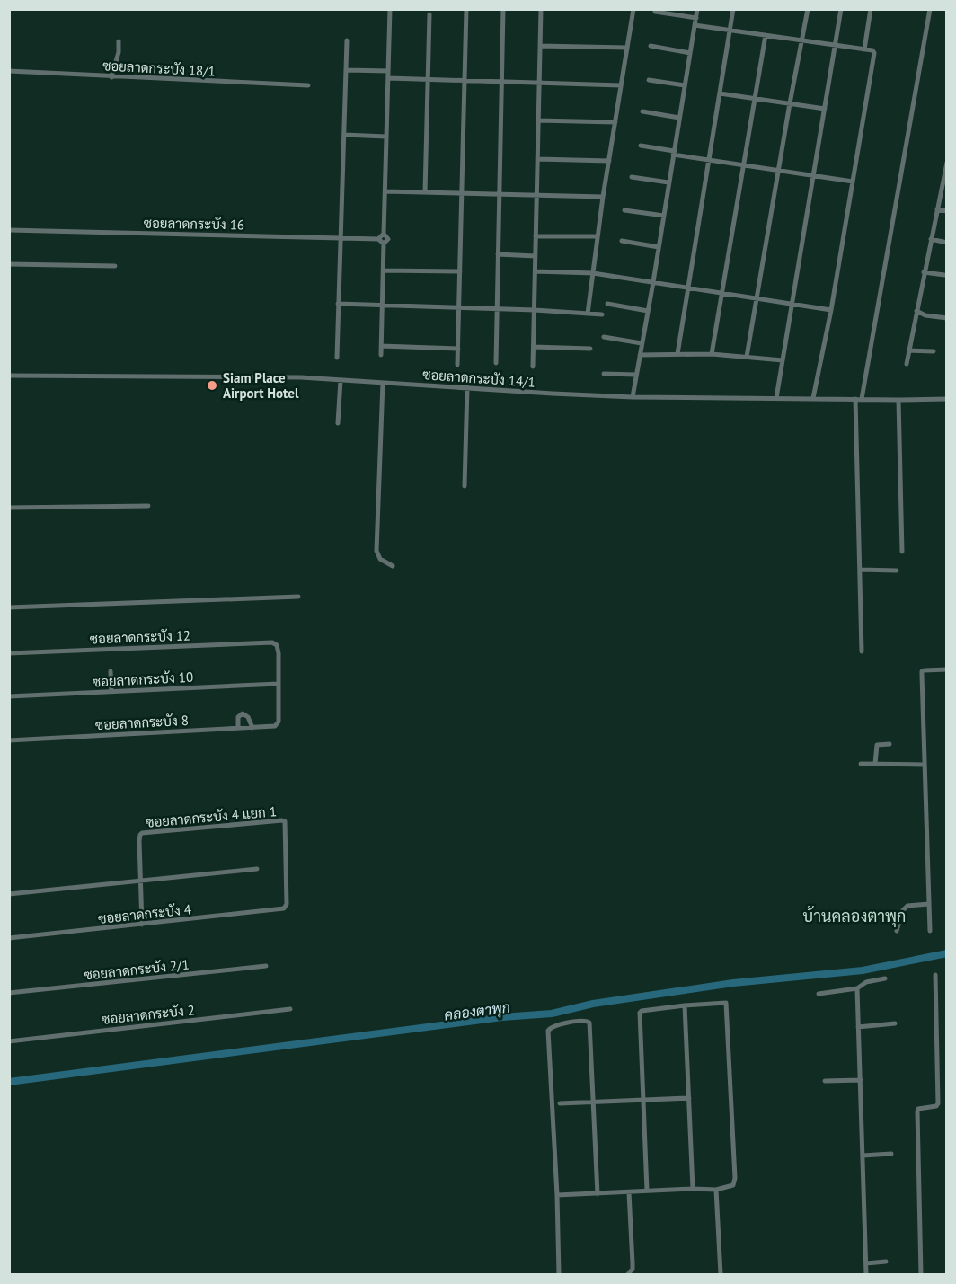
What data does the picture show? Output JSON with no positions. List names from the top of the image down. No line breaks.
{"streets":{"street":["ซอยลาดกระบัง 18/1","ซอยลาดกระบัง 16","ซอยลาดกระบัง 14/1","ซอยลาดกระบัง 12","ซอยลาดกระบัง 10","ซอยลาดกระบัง 8","ซอยลาดกระบัง 4 แยก 1","ซอยลาดกระบัง 4","ซอยลาดกระบัง 2/1","ซอยลาดกระบัง 2"]},"crossings":[["ซอยลาดกระบัง 12","ซอยลาดกระบัง 10"],["ซอยลาดกระบัง 12","ซอยลาดกระบัง 8"],["ซอยลาดกระบัง 10","ซอยลาดกระบัง 8"],["ซอยลาดกระบัง 4 แยก 1","ซอยลาดกระบัง 4"]],"districts":["บ้านคลองตาพุก"],"water":["คลองตาพุก"],"places":["Siam Place Airport Hotel"]}
